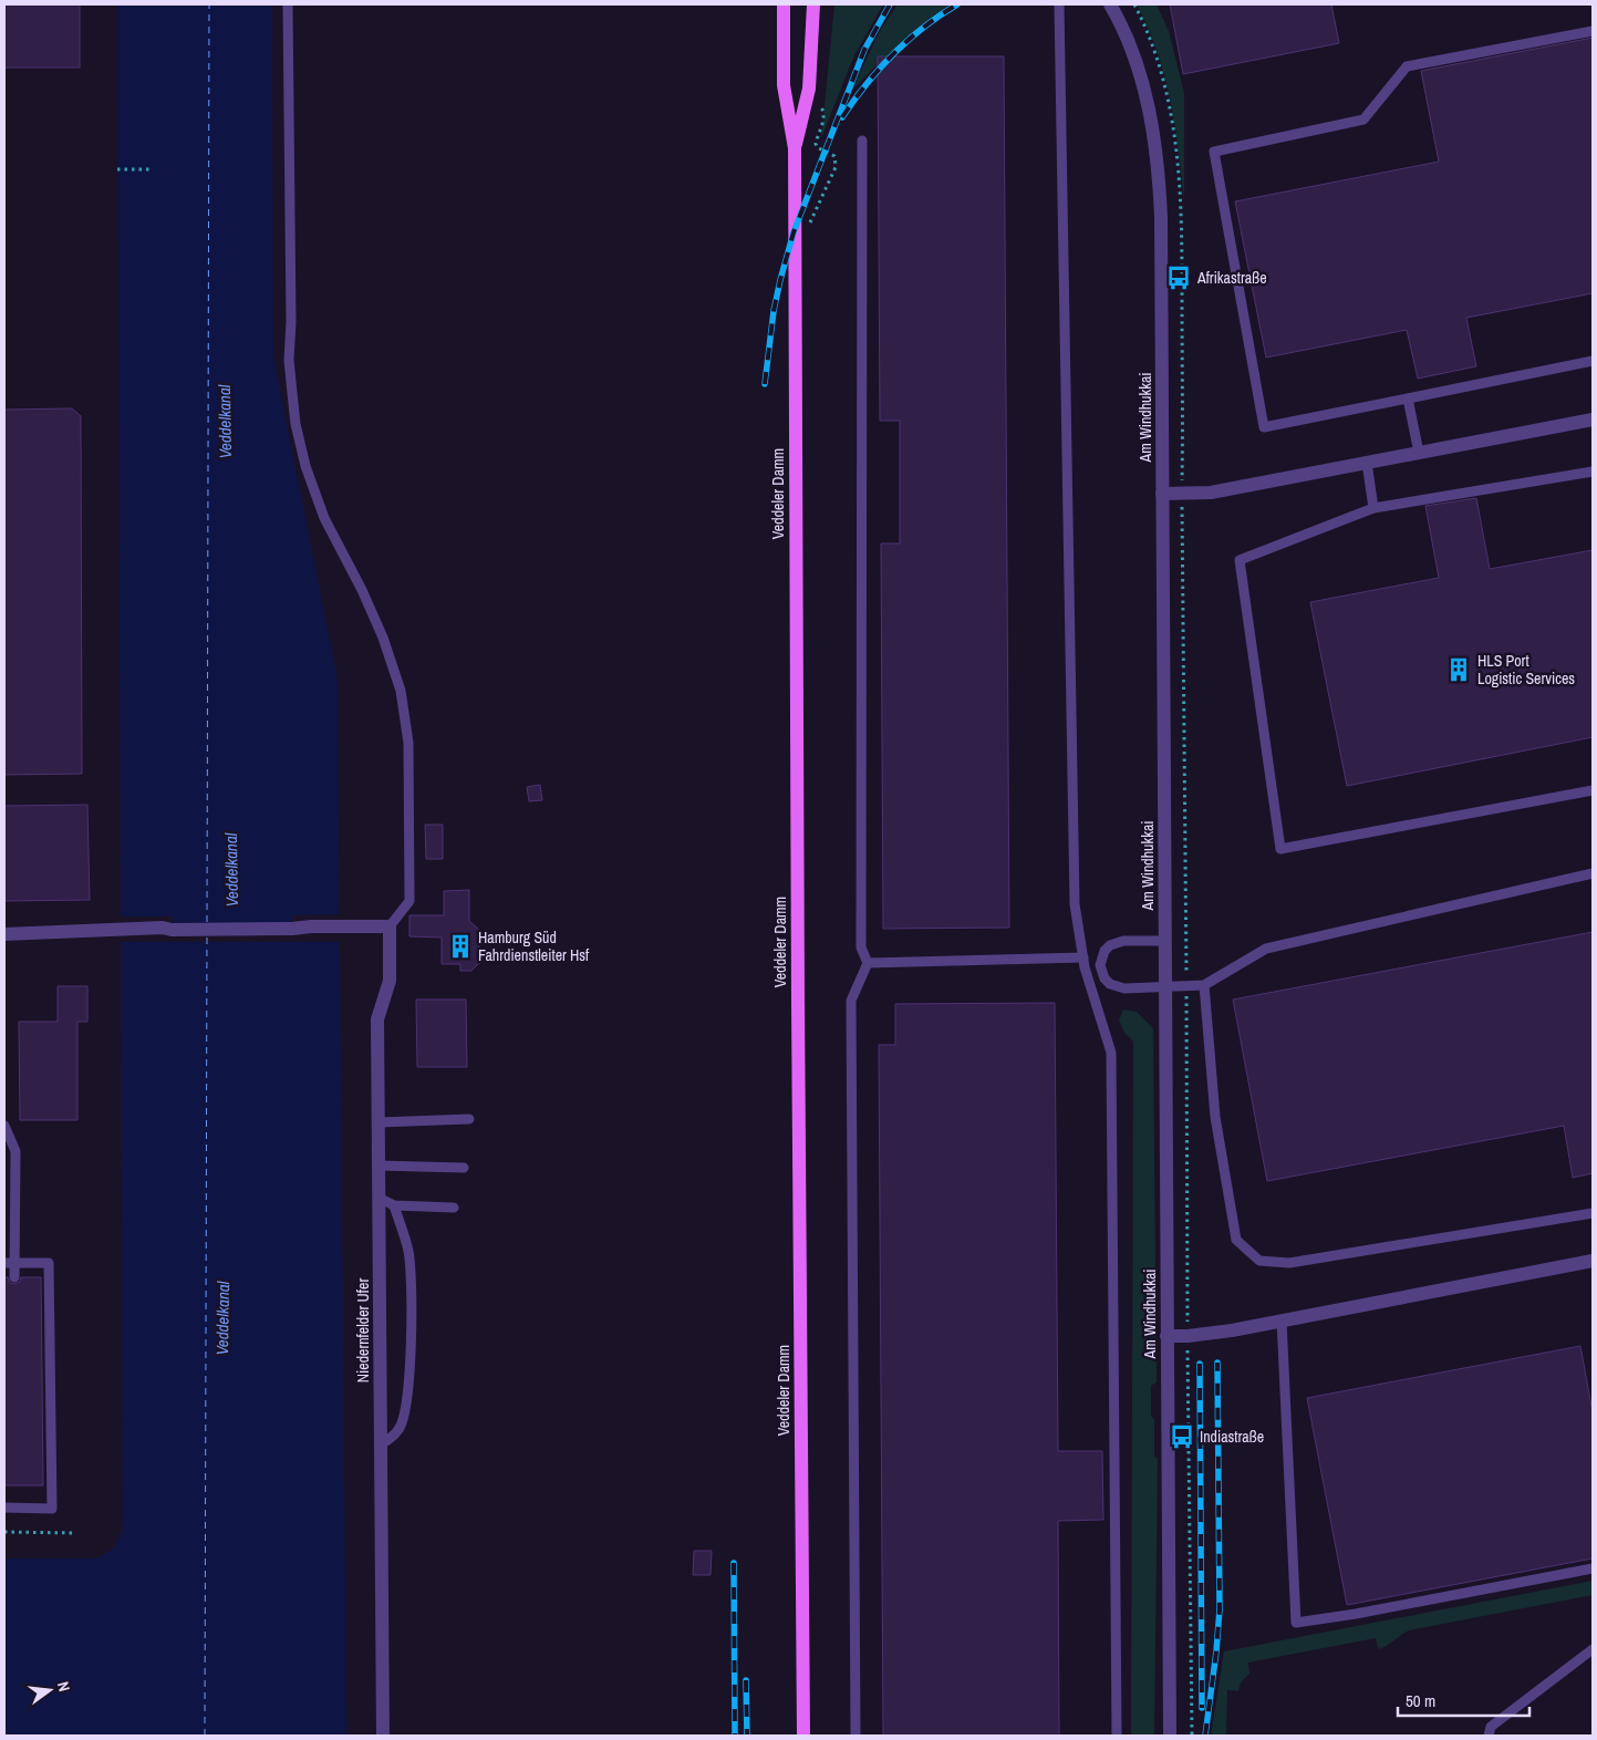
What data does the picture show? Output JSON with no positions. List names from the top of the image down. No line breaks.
{"streets":{"main road":["Veddeler Damm"],"street":["Am Windhukkai","Niedernfelder Ufer"]},"water":["Veddelkanal"],"places":{"bus stop":["Afrikastraße","Indiastraße"],"building":["HLS Port Logistic Services","Hamburg Süd Fahrdienstleiter Hsf"]},"scale_bar":"50 m","north":"right"}
